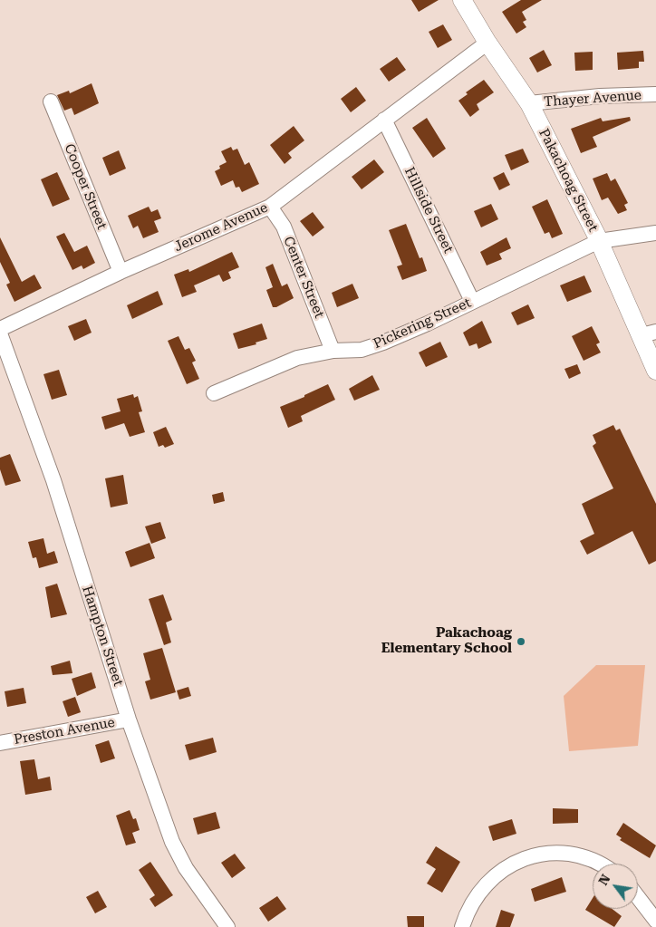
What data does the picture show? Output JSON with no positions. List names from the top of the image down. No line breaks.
{"streets":{"street":["Thayer Avenue","Pakachoag Street","Cooper Street","Hillside Street","Jerome Avenue","Center Street","Pickering Street","Hampton Street","Preston Avenue"]},"crossings":[["Thayer Avenue","Pakachoag Street"],["Pakachoag Street","Jerome Avenue"],["Pakachoag Street","Pickering Street"],["Cooper Street","Jerome Avenue"],["Hillside Street","Jerome Avenue"],["Hillside Street","Pickering Street"],["Jerome Avenue","Center Street"],["Center Street","Pickering Street"],["Hampton Street","Preston Avenue"]],"places":["Pakachoag Elementary School"],"north":"top left"}
